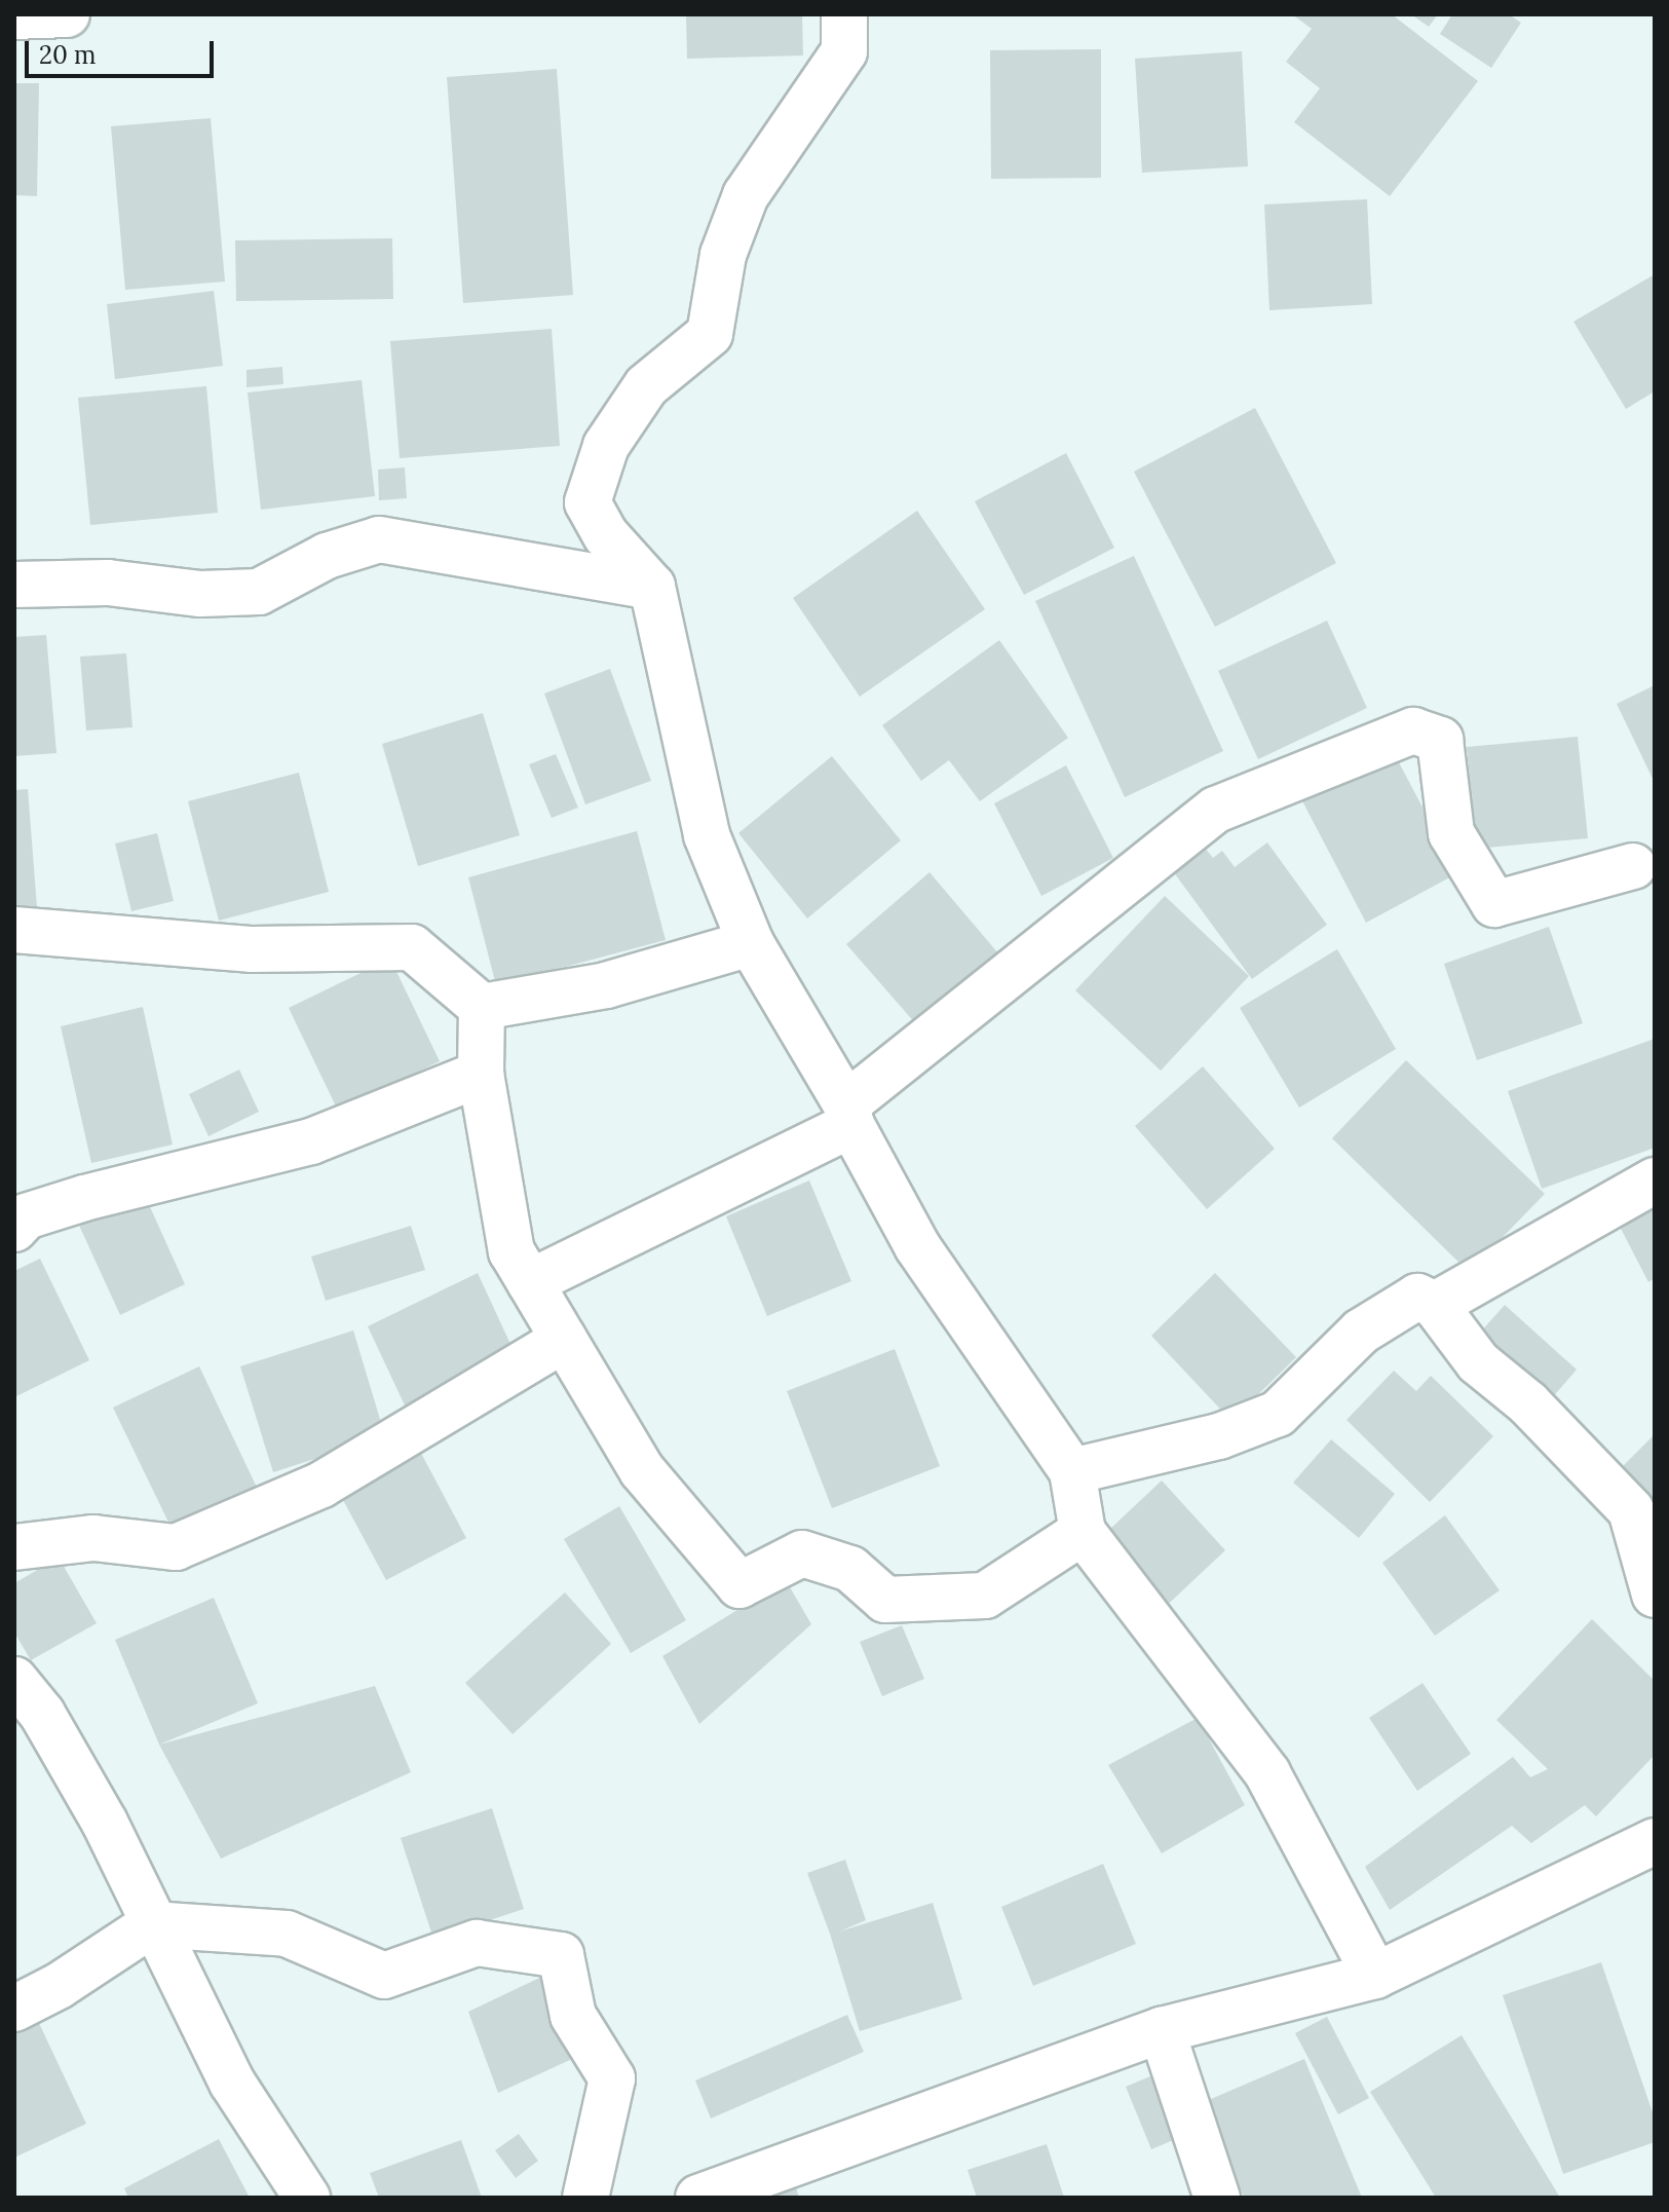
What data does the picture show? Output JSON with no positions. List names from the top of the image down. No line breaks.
{"scale_bar":"20 m"}
